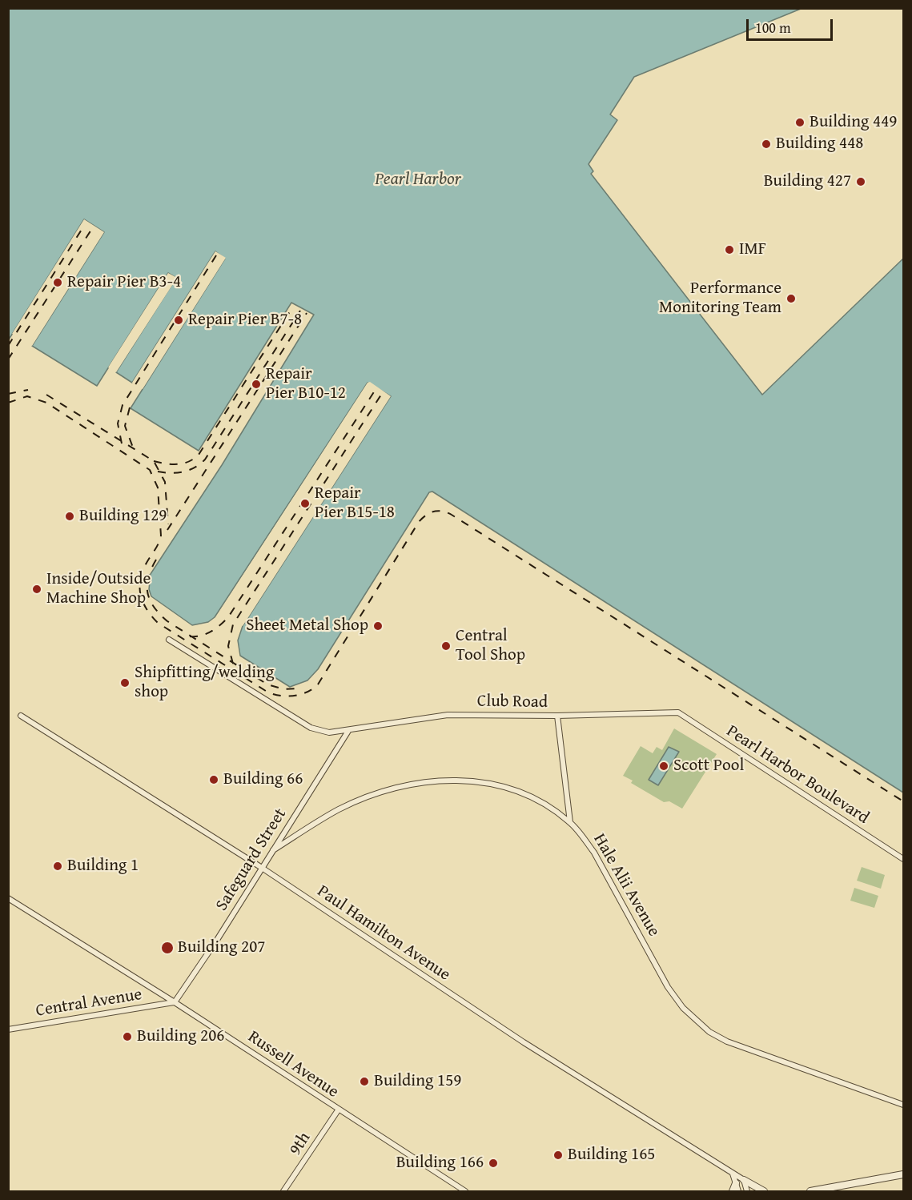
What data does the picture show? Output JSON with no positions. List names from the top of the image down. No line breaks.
{"streets":{"street":["Club Road","Pearl Harbor Boulevard","Safeguard Street","Hale Alii Avenue","Paul Hamilton Avenue","Central Avenue","Russell Avenue","9th"]},"crossings":[["Club Road","Pearl Harbor Boulevard"],["Club Road","Safeguard Street"],["Safeguard Street","Hale Alii Avenue"],["Safeguard Street","Paul Hamilton Avenue"],["Safeguard Street","Central Avenue"],["Safeguard Street","Russell Avenue"],["Central Avenue","Russell Avenue"],["Russell Avenue","9th"]],"water":["Pearl Harbor"],"places":["Building 449","Building 448","Building 427","IMF","Repair Pier B3-4","Performance Monitoring Team","Repair Pier B7-8","Repair Pier B10-12","Repair Pier B15-18","Building 129","Inside/Outside Machine Shop","Sheet Metal Shop","Central Tool Shop","Shipfitting/welding shop","Scott Pool","Building 66","Building 1","Building 207","Building 206","Building 159","Building 165","Building 166"],"scale_bar":"100 m"}
